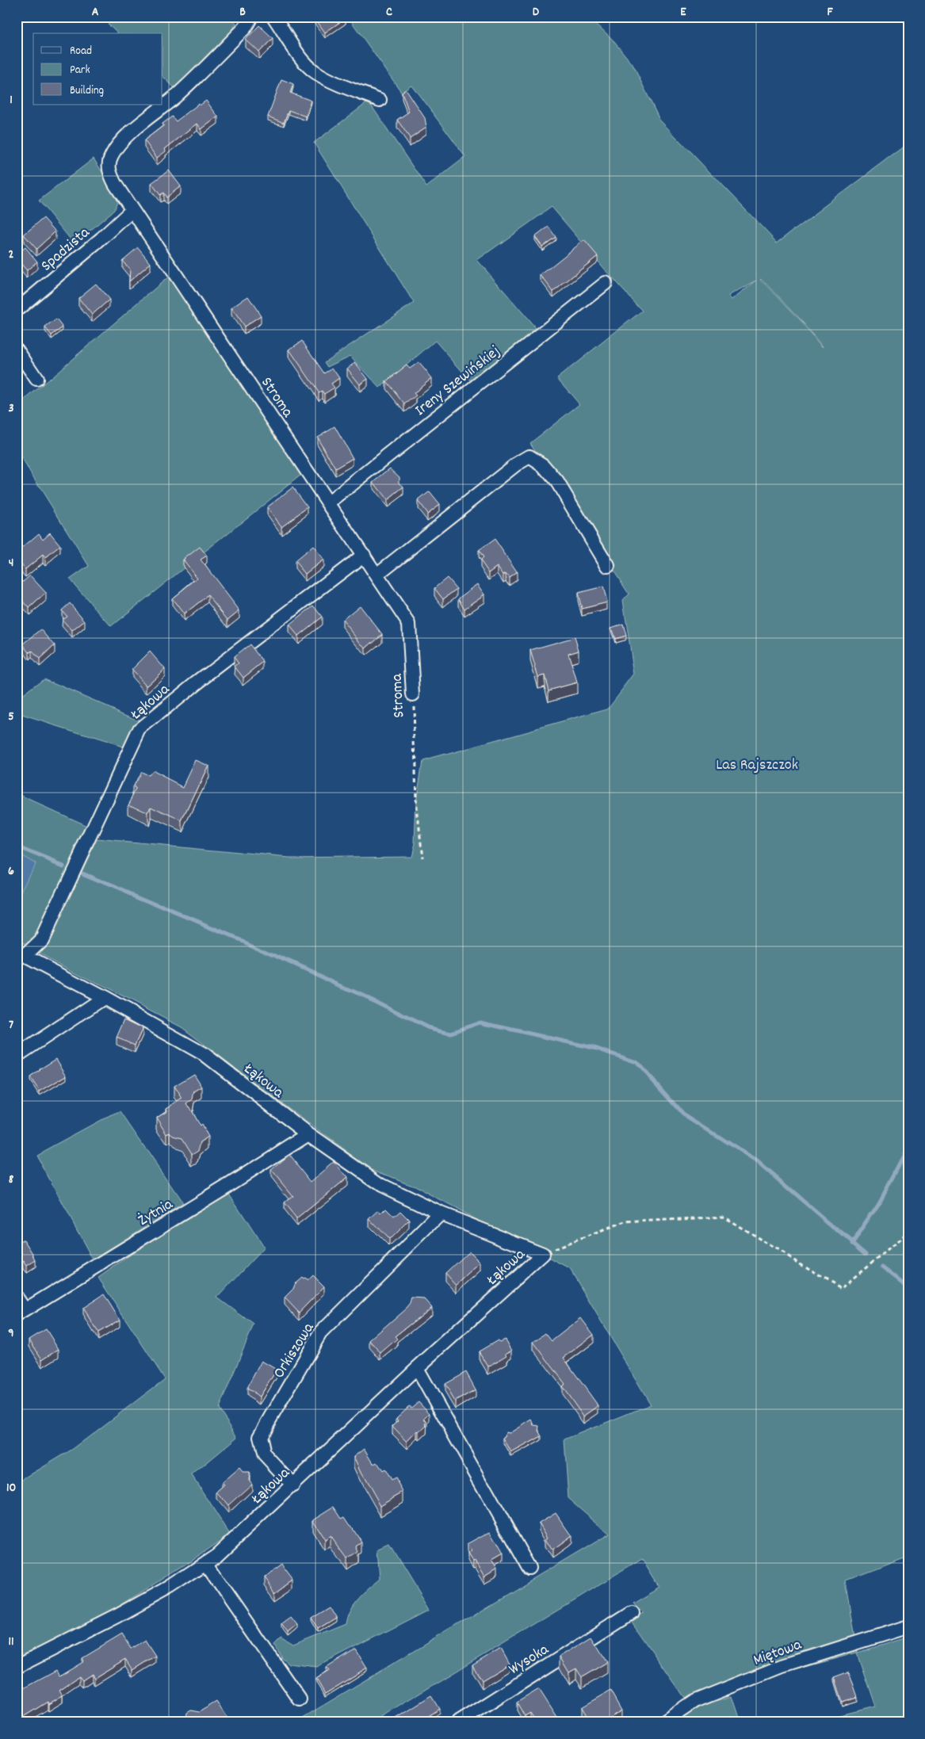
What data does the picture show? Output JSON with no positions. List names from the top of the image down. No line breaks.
{"streets":{"street":["Spadzista","Ireny Szewińskiej","Stroma","Łąkowa","Żytnia","Orkiszowa","Miętowa","Wysoka"]},"crossings":[["Spadzista","Stroma"],["Ireny Szewińskiej","Stroma"],["Stroma","Łąkowa"],["Łąkowa","Żytnia"],["Łąkowa","Orkiszowa"]],"parks":["Las Rajszczok"],"legend":["Road","Park","Building"],"grid":{"columns":["A","B","C","D","E","F"],"rows":["1","2","3","4","5","6","7","8","9","10","11"]}}
